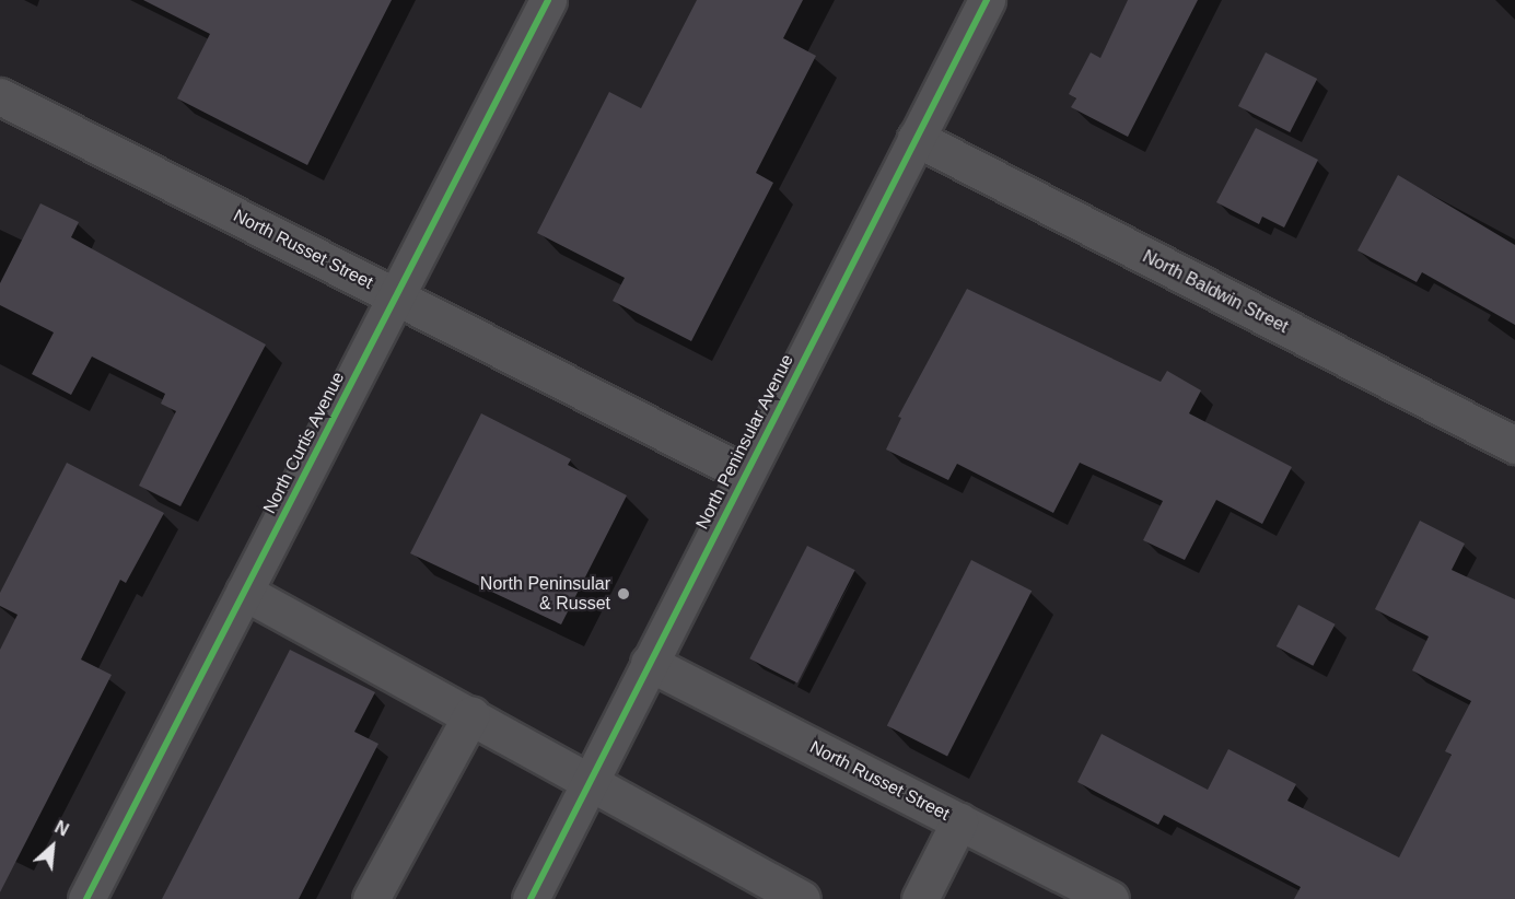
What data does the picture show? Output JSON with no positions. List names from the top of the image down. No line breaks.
{"streets":{"street":["North Russet Street","North Baldwin Street","North Peninsular Avenue","North Curtis Avenue"]},"crossings":[["North Russet Street","North Peninsular Avenue"],["North Russet Street","North Curtis Avenue"],["North Baldwin Street","North Peninsular Avenue"]],"places":["North Peninsular & Russet"],"north":"top right"}
